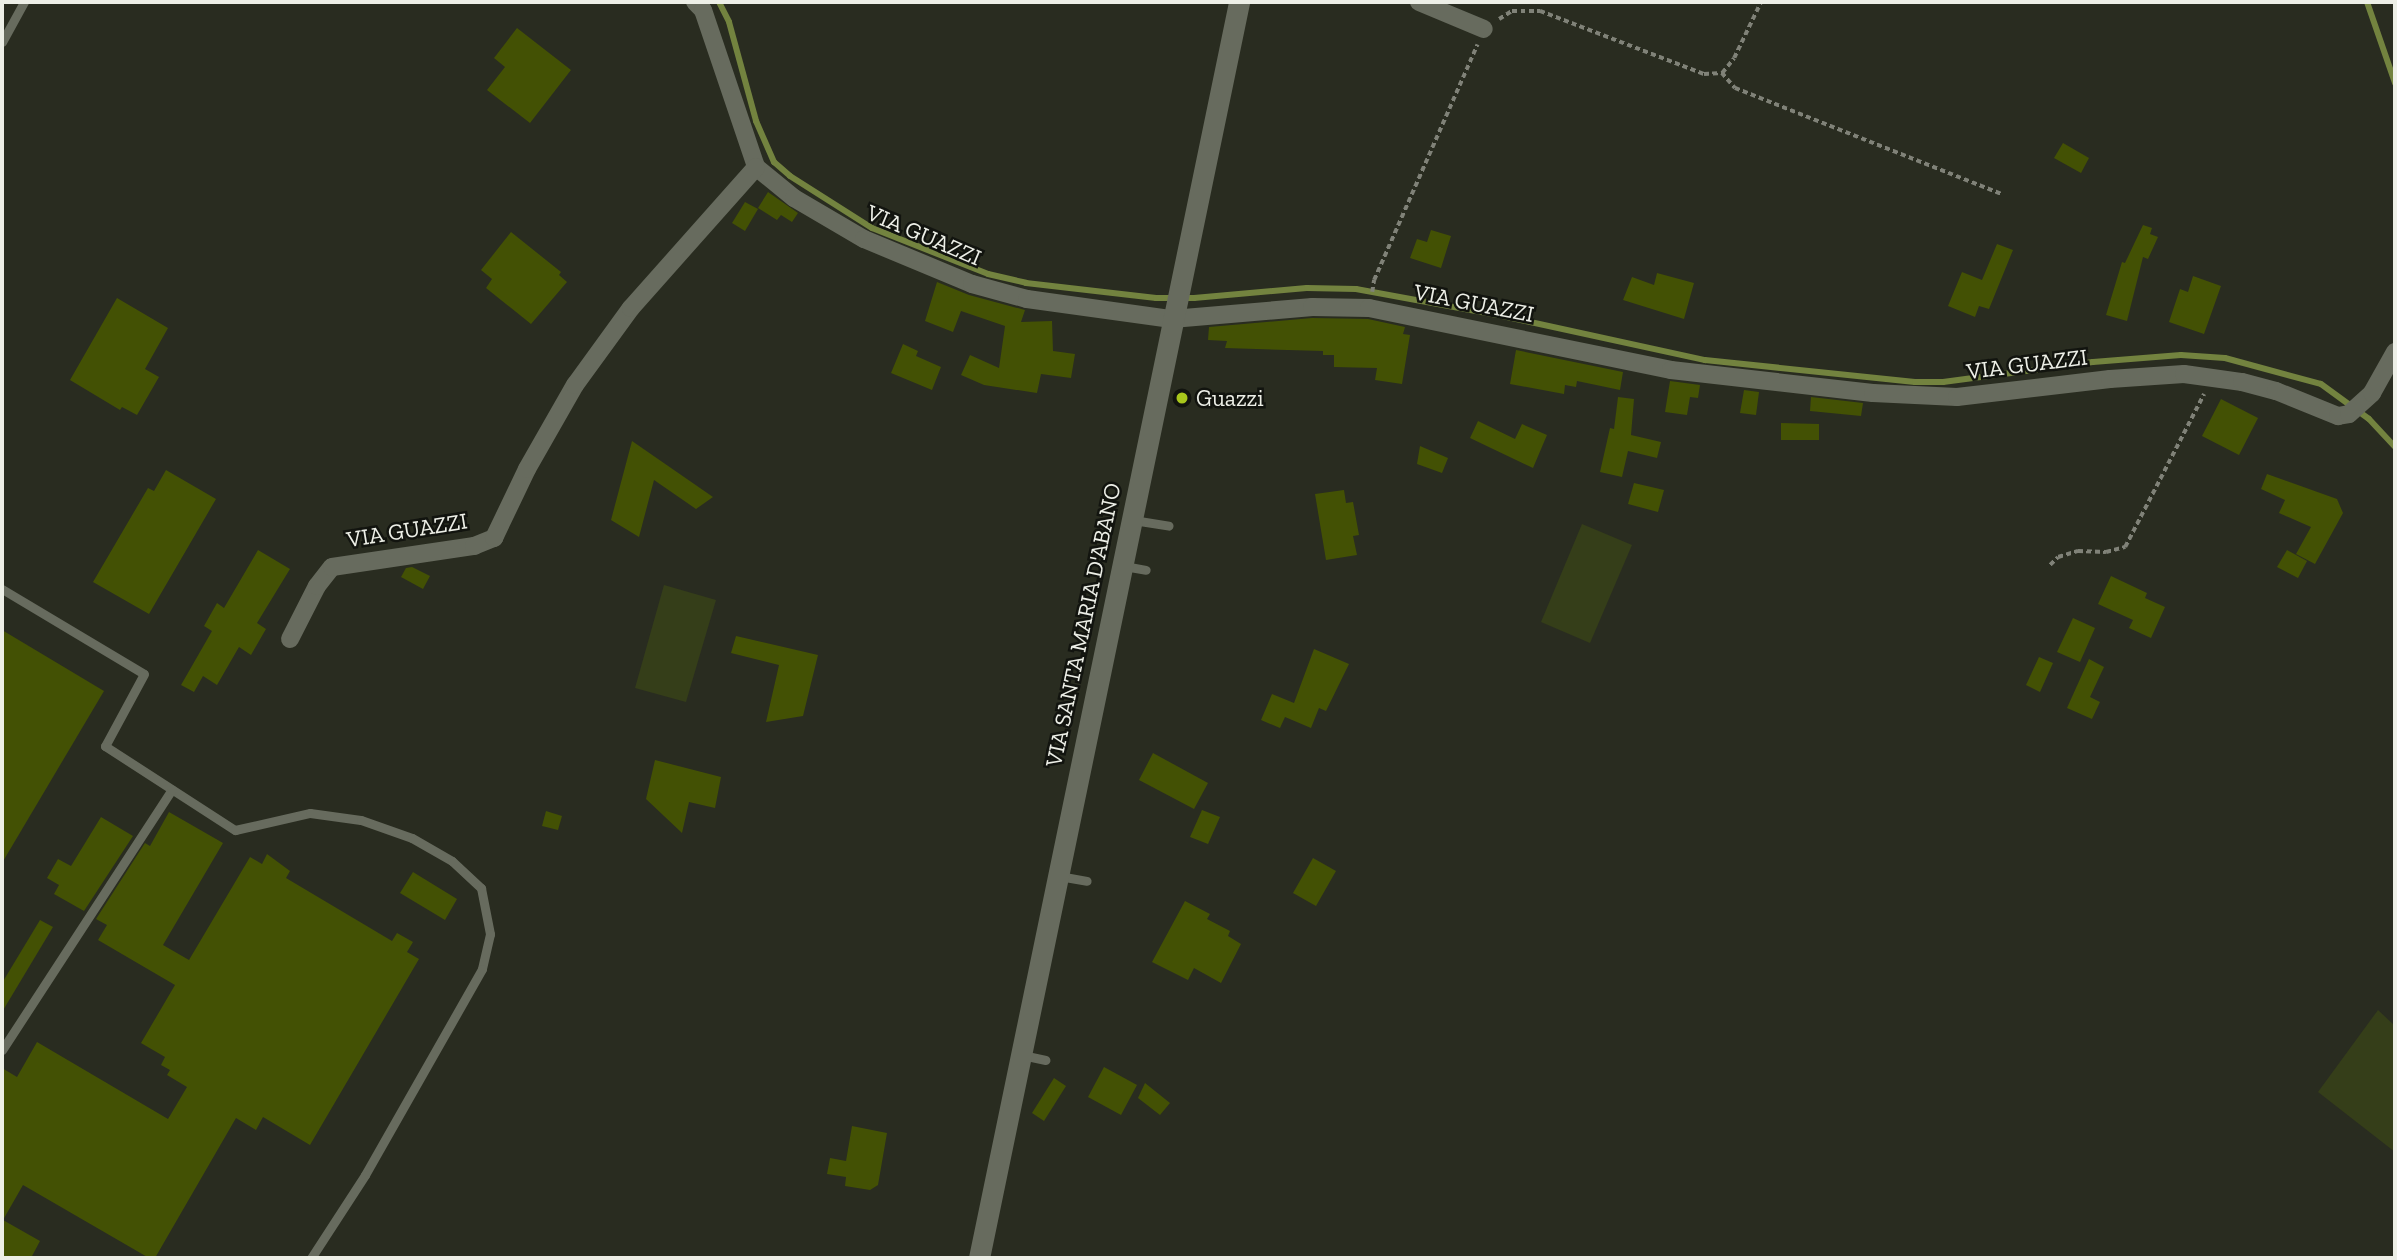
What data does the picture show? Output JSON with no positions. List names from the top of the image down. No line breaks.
{"streets":{"street":["VIA GUAZZI","VIA SANTA MARIA D'ABANO"]},"crossings":[["VIA GUAZZI","VIA SANTA MARIA D'ABANO"]],"places":["Guazzi"]}
